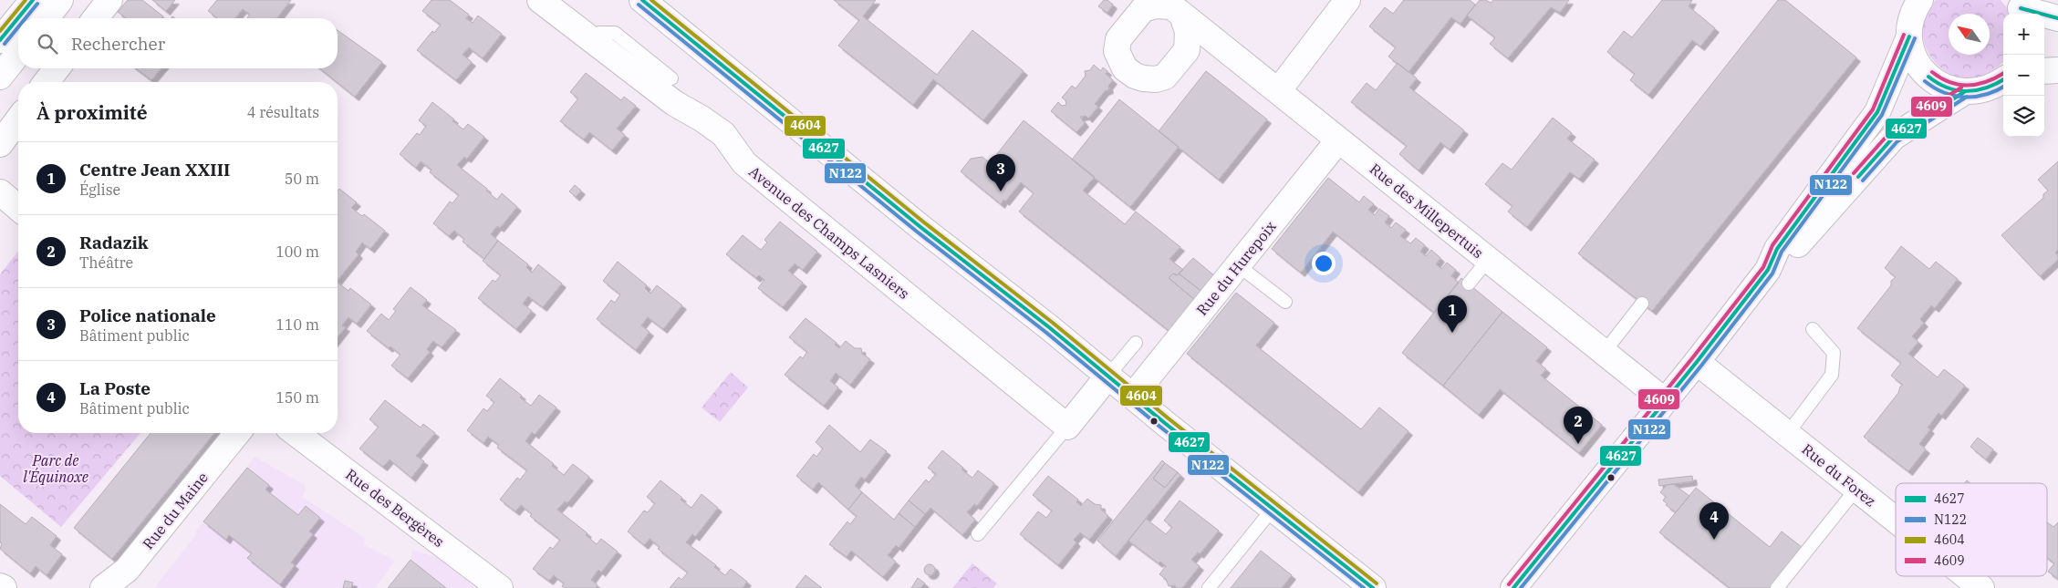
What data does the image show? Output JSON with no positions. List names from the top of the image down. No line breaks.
{"streets":{"street":["Rue des Millepertuis","Avenue des Champs Lasniers","Rue du Hurepoix","Rue du Forez","Rue des Bergères","Rue du Maine"]},"crossings":[["Rue des Millepertuis","Rue du Hurepoix"]],"parks":["Parc de l'Équinoxe"],"lines":["transit line 4627","transit line 4604","transit line N122","transit line 4609"],"legend":["4627","N122","4604","4609"],"north":"top left","page":{"map_buttons":["+","−"],"search":"Rechercher","heading":["À proximité","4 résultats"],"list":[{"mark":"1","name":"Centre Jean XXIII","note":"Église","value":"50 m"},{"mark":"2","name":"Radazik","note":"Théâtre","value":"100 m"},{"mark":"3","name":"Police nationale","note":"Bâtiment public","value":"110 m"},{"mark":"4","name":"La Poste","note":"Bâtiment public","value":"150 m"}],"pins":["3","1","2","4"]}}
